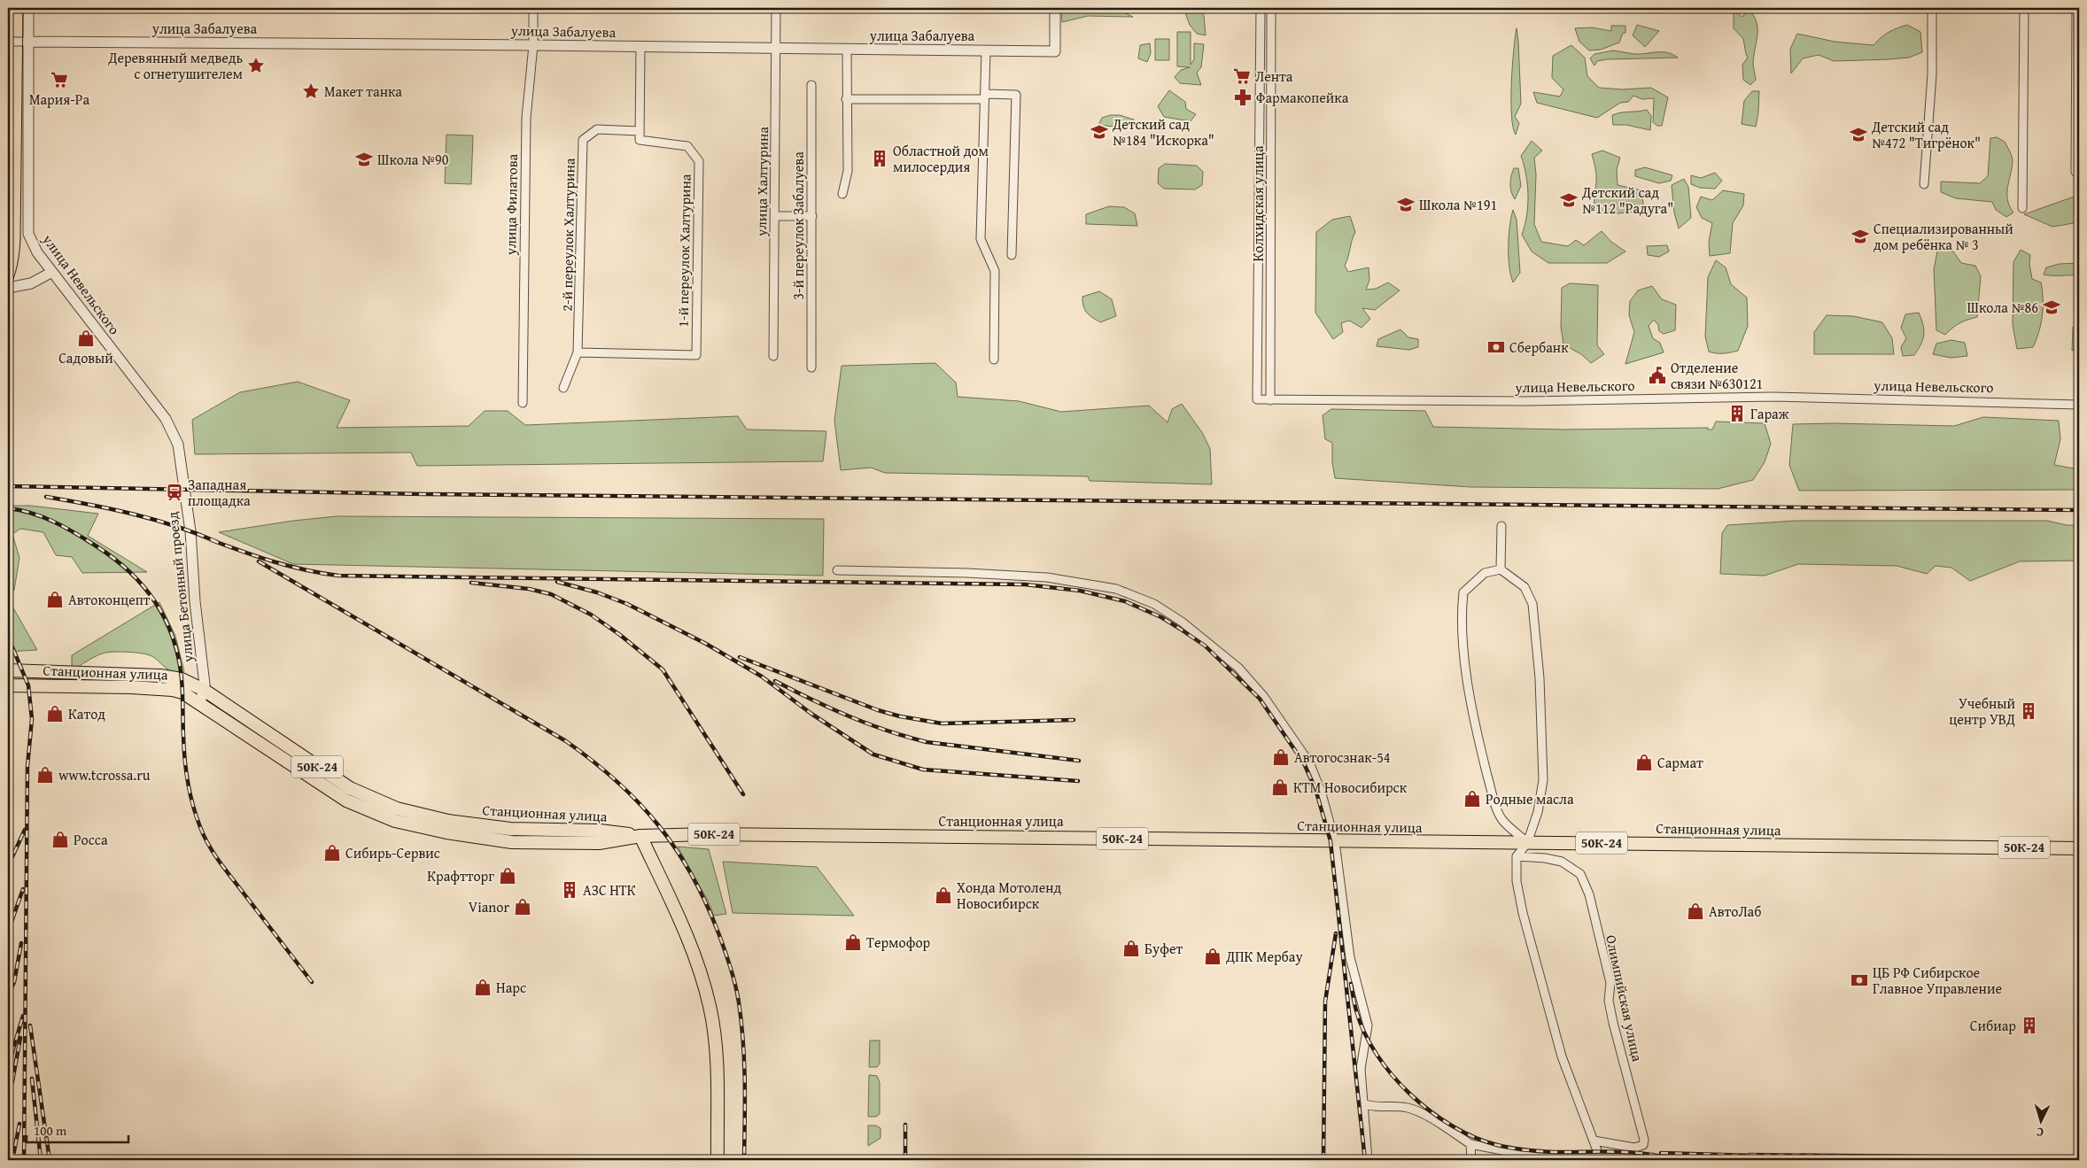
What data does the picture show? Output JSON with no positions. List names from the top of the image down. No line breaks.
{"streets":{"main road":["Станционная улица","50К-24"],"street":["улица Забалуева","улица Халтурина","Колхидская улица","улица Филатова","3-й переулок Забалуева","2-й переулок Халтурина","1-й переулок Халтурина","улица Невельского","улица Бетонный проезд","Олимпийская улица"]},"crossings":[["улица Забалуева","улица Халтурина"],["улица Забалуева","улица Филатова"],["улица Забалуева","улица Невельского"],["Колхидская улица","улица Невельского"],["2-й переулок Халтурина","1-й переулок Халтурина"],["улица Невельского","улица Бетонный проезд"],["улица Бетонный проезд","Станционная улица"]],"places":{"place":["Деревянный медведь с огнетушителем","Макет танка"],"supermarket":["Лента","Мария-Ра"],"pharmacy":["Фармакопейка"],"school or university":["Детский сад №184 \"Искорка\"","Детский сад №472 \"Тигрёнок\"","Школа №90","Детский сад №112 \"Радуга\"","Школа №191","Специализированный дом ребёнка № 3","Школа №86"],"building":["Областной дом милосердия","Гараж","Учебный центр УВД","АЗС НТК","Сибиар"],"shop":["Садовый","Автоконцепт","Катод","Автогосзнак-54","Сармат","www.tcrossa.ru","КТМ Новосибирск","Родные масла","Росса","Сибирь-Сервис","Крафтторг","Хонда Мотоленд Новосибирск","Vianor","АвтоЛаб","Термофор","Буфет","ДПК Мербау","Нарс"],"bank":["Сбербанк","ЦБ РФ Сибирское Главное Управление"],"public building":["Отделение связи №630121"],"station":["Западная площадка"]},"scale_bar":"100 m","north":"bottom"}
